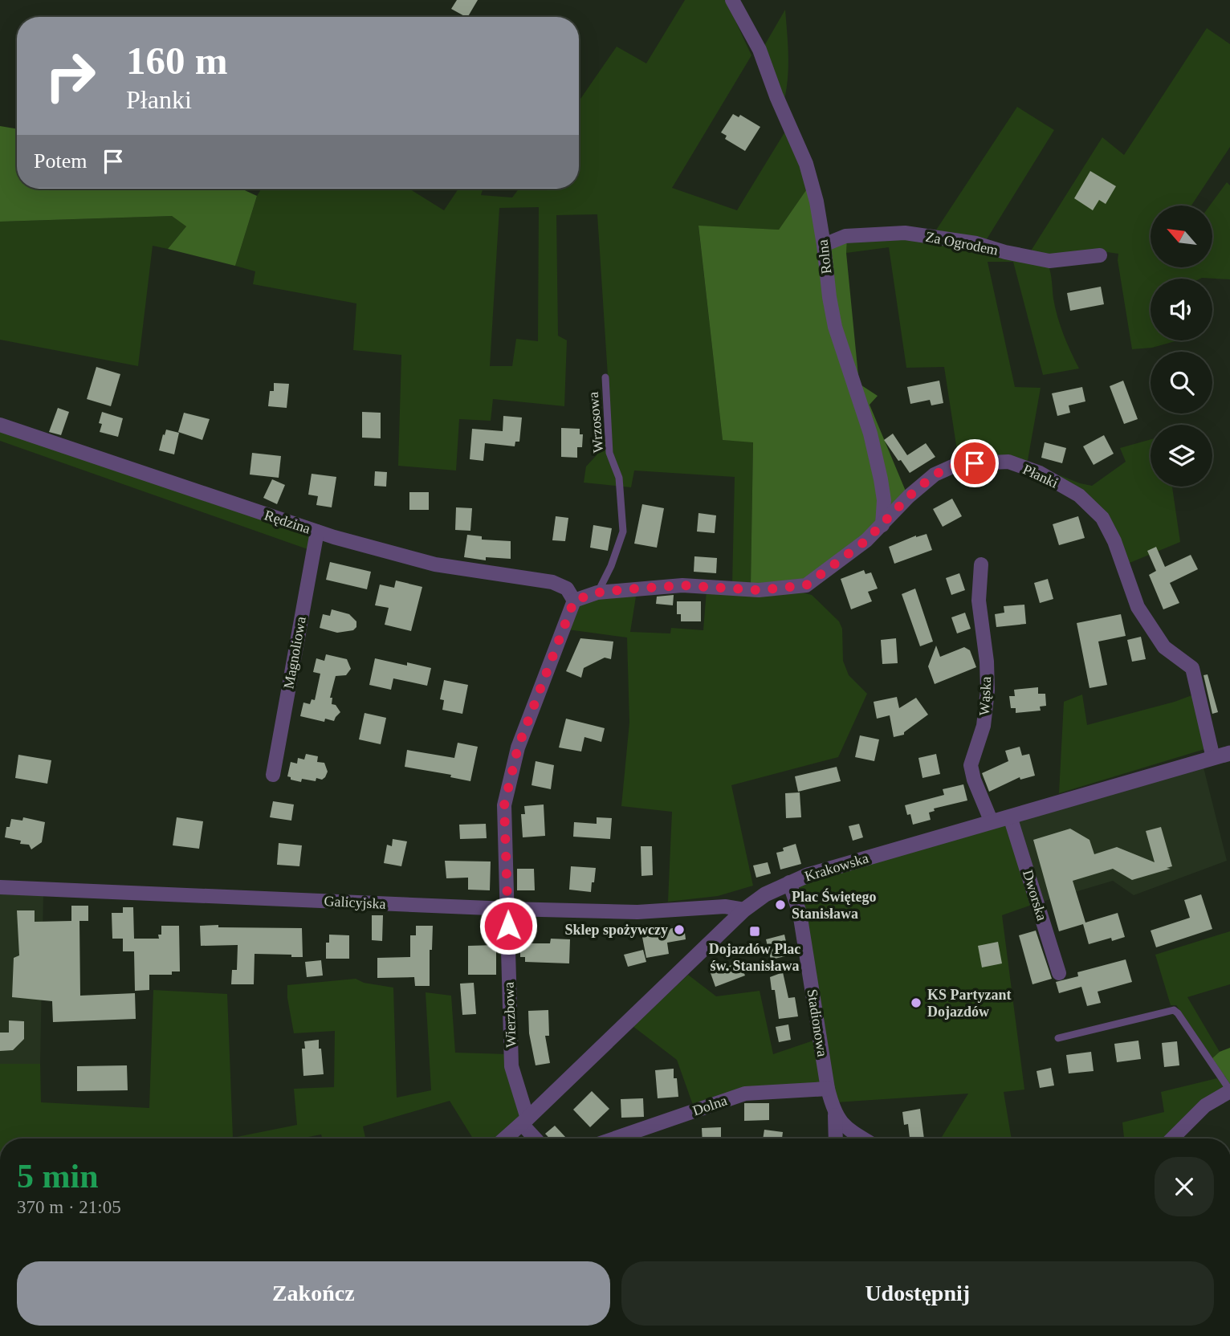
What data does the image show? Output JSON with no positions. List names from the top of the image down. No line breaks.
{"streets":{"street":["Za Ogrodem","Rolna","Płanki","Rędzina","Magnoliowa","Wąska","Krakowska","Dworska","Galicyjska","Wierzbowa","Stadionowa","Dolna"],"lane":["Wrzosowa"]},"crossings":[["Za Ogrodem","Rolna"],["Rolna","Płanki"],["Wrzosowa","Płanki"],["Płanki","Rędzina"],["Płanki","Krakowska"],["Płanki","Wierzbowa"],["Rędzina","Magnoliowa"],["Rędzina","Wierzbowa"],["Wąska","Krakowska"],["Krakowska","Dworska"],["Krakowska","Galicyjska"],["Krakowska","Wierzbowa"],["Krakowska","Stadionowa"],["Galicyjska","Wierzbowa"],["Stadionowa","Dolna"]],"places":{"other":["Plac Świętego Stanisława","Sklep spożywczy","KS Partyzant Dojazdów"],"transit":["Dojazdów Plac św. Stanisława"]},"north":"top left","page":{"turn":["160 m","Płanki"],"then":"Potem","heading":["5 min","370 m · 21:05"],"buttons":["Zakończ","Udostępnij"]}}
